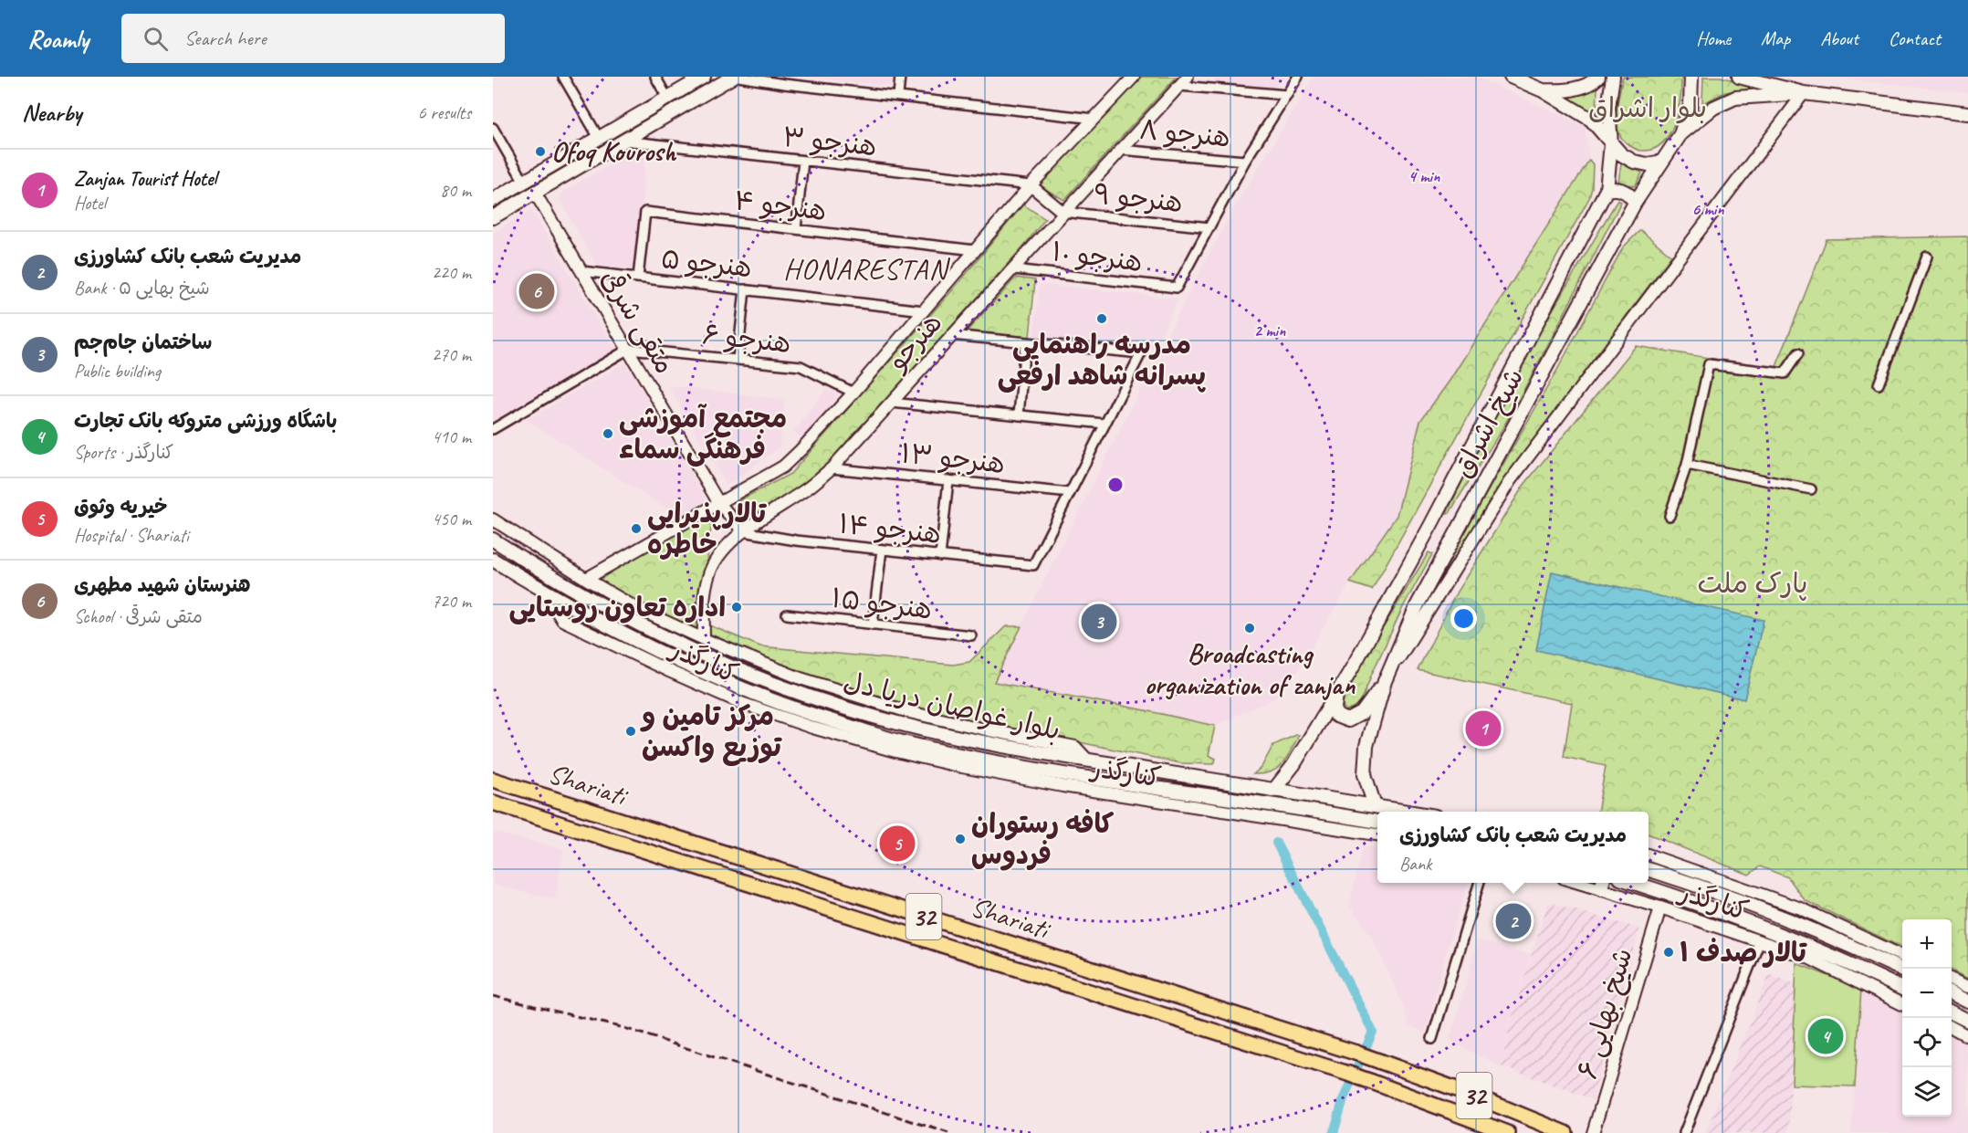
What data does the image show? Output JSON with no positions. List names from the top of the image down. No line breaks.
{"streets":{"main road":["شیخ اشراق","بلوار غواصان دریا دل","Shariati","32"],"street":["هنرجو ۸","هنرجو ۳","هنرجو ۹","هنرجو ۴","هنرجو ۱۰","هنرجو ۵","متقی شرقی","هنرجو ۶","هنرجو","هنرجو ۱۳","هنرجو ۱۴","هنرجو ۱۵","کنارگذر","شیخ بهایی ۶"]},"crossings":[["هنرجو ۸","هنرجو"],["هنرجو ۳","هنرجو"],["هنرجو ۹","هنرجو ۱۰"],["هنرجو ۹","هنرجو"],["هنرجو ۴","هنرجو ۵"],["هنرجو ۴","هنرجو"],["هنرجو ۱۰","هنرجو"],["هنرجو ۵","متقی شرقی"],["هنرجو ۵","هنرجو"],["متقی شرقی","هنرجو ۶"],["متقی شرقی","هنرجو"],["متقی شرقی","هنرجو ۱۴"],["هنرجو ۶","هنرجو"],["هنرجو","هنرجو ۱۳"],["هنرجو","هنرجو ۱۴"],["هنرجو","کنارگذر"],["شیخ اشراق","بلوار غواصان دریا دل"],["هنرجو ۱۳","هنرجو ۱۴"],["کنارگذر","بلوار غواصان دریا دل"],["کنارگذر","شیخ بهایی ۶"]],"districts":["HONARESTAN"],"parks":["بلوار اشراق","پارک ملت"],"places":["Ofoq Kourosh","مدرسه راهنمایی پسرانه شاهد ارفعی","مجتمع آموزشی فرهنگی سماء","تالارپذیرایی خاطره","اداره تعاون روستایی","Broadcasting organization of zanjan","مرکز تامین و توزیع واکسن","کافه رستوران فردوس","تالار صدف ۱"],"page":{"header":"Roamly","search":"Search here","nav":["Home","Map","About","Contact"],"heading":["Nearby","6 results"],"list":[{"mark":"1","name":"Zanjan Tourist Hotel","note":"Hotel","value":"80 m"},{"mark":"2","name":"مدیریت شعب بانک کشاورزی","note":"Bank · شیخ بهایی ۵","value":"220 m"},{"mark":"3","name":"ساختمان جام‌جم","note":"Public building","value":"270 m"},{"mark":"4","name":"باشگاه ورزشی متروکه بانک تجارت","note":"Sports · کنارگذر","value":"410 m"},{"mark":"5","name":"خیریه وثوق","note":"Hospital · Shariati","value":"450 m"},{"mark":"6","name":"هنرستان شهید مطهری","note":"School · متقی شرقی","value":"720 m"}],"pins":["6","3","1","5","2","4"],"popup":["مدیریت شعب بانک کشاورزی","Bank"],"map_buttons":["+","−"]},"rings":["4 min","6 min","2 min"]}
